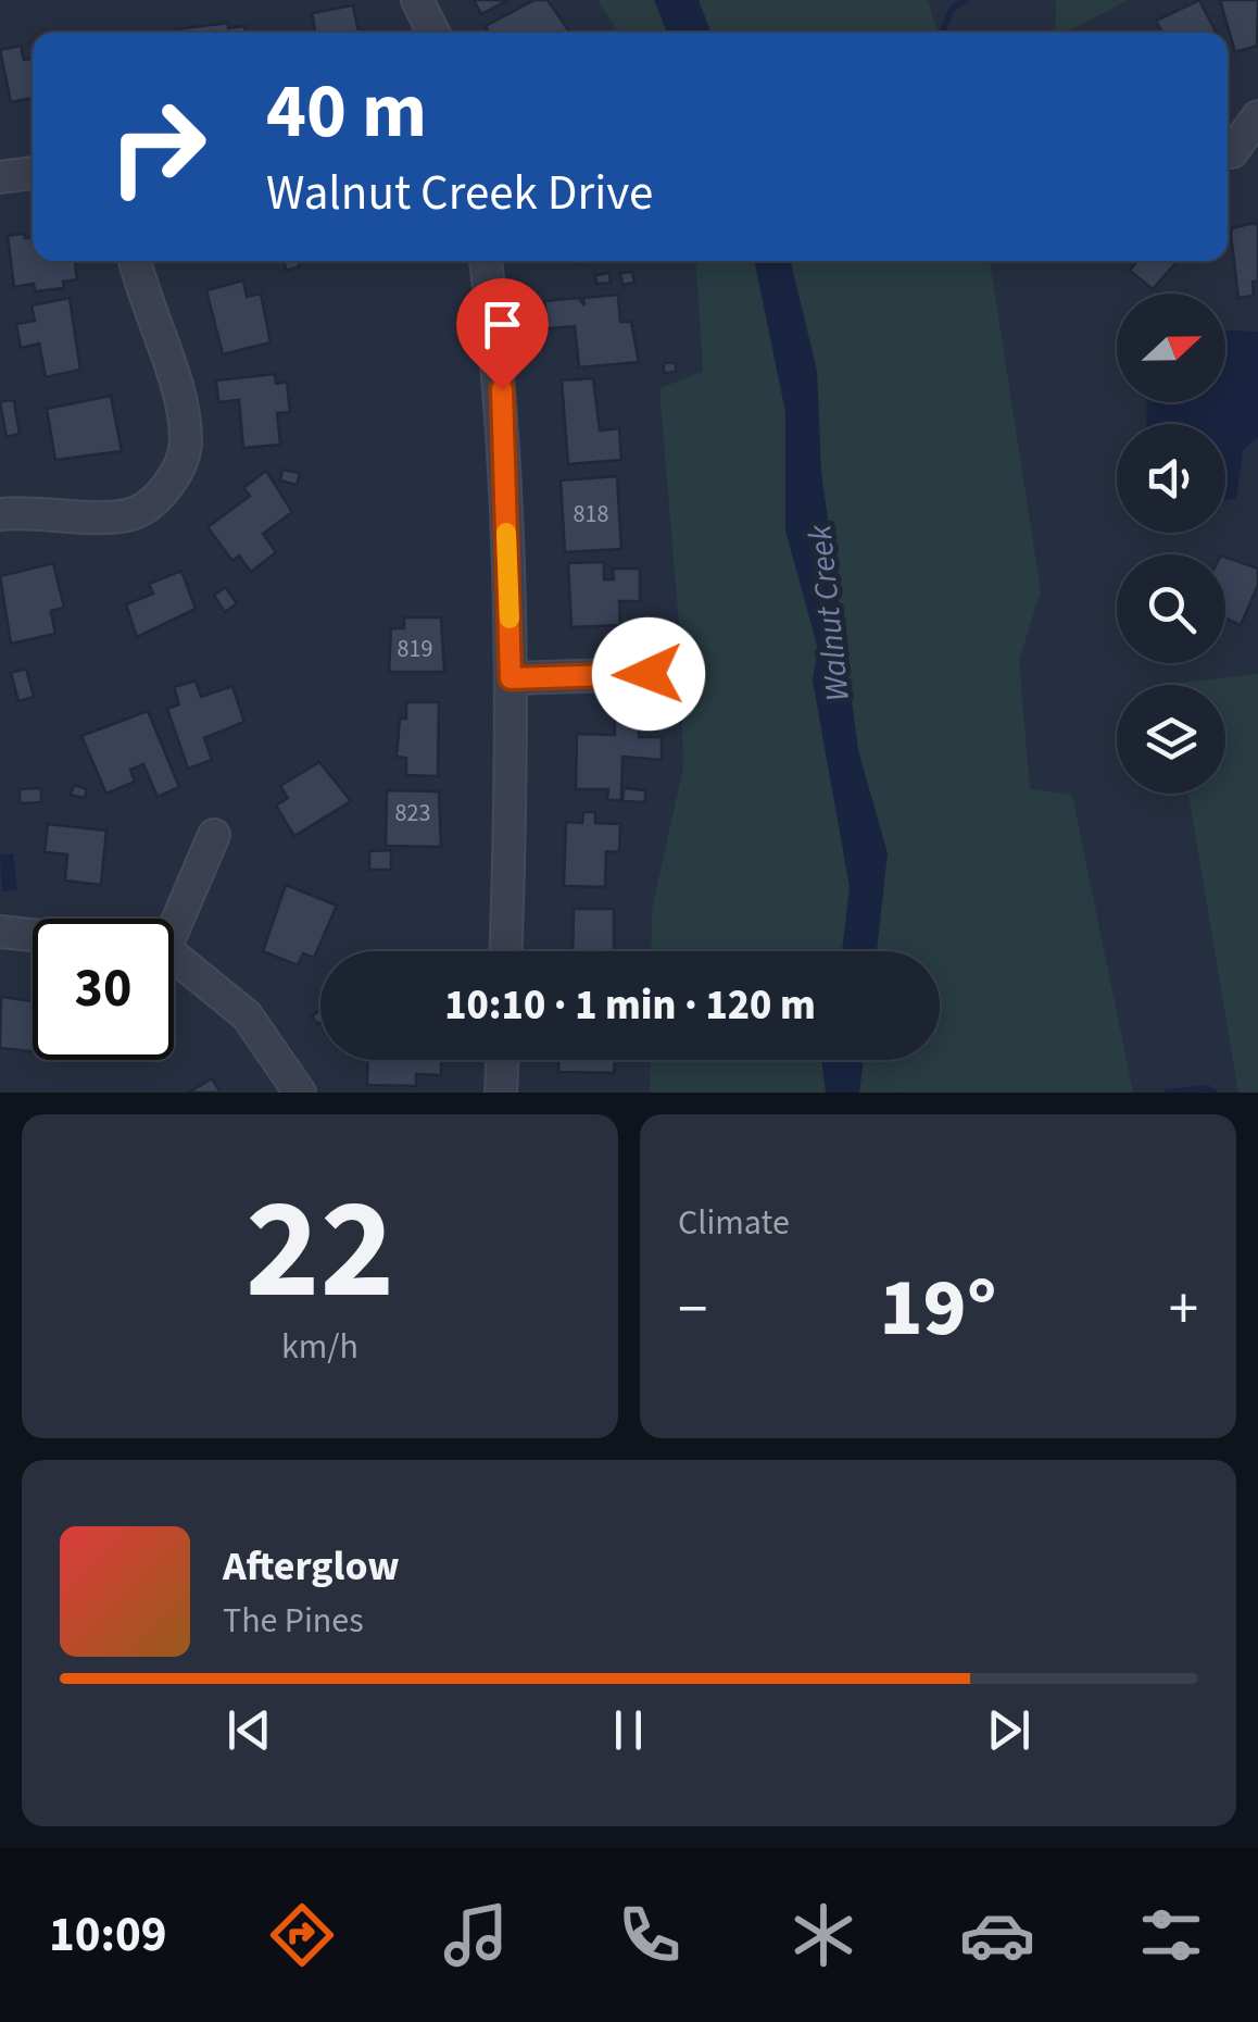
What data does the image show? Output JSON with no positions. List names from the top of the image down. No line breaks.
{"water":["Walnut Creek"],"house_numbers":["818","819","823"],"north":"right","page":{"turn":["40 m","Walnut Creek Drive"],"limit":"30","trip":"10:10 · 1 min · 120 m","tile":[["22","km/h"],"Climate"],"heat":["−","19°","+"],"song":["Afterglow","The Pines"],"tabs":"10:09"}}
